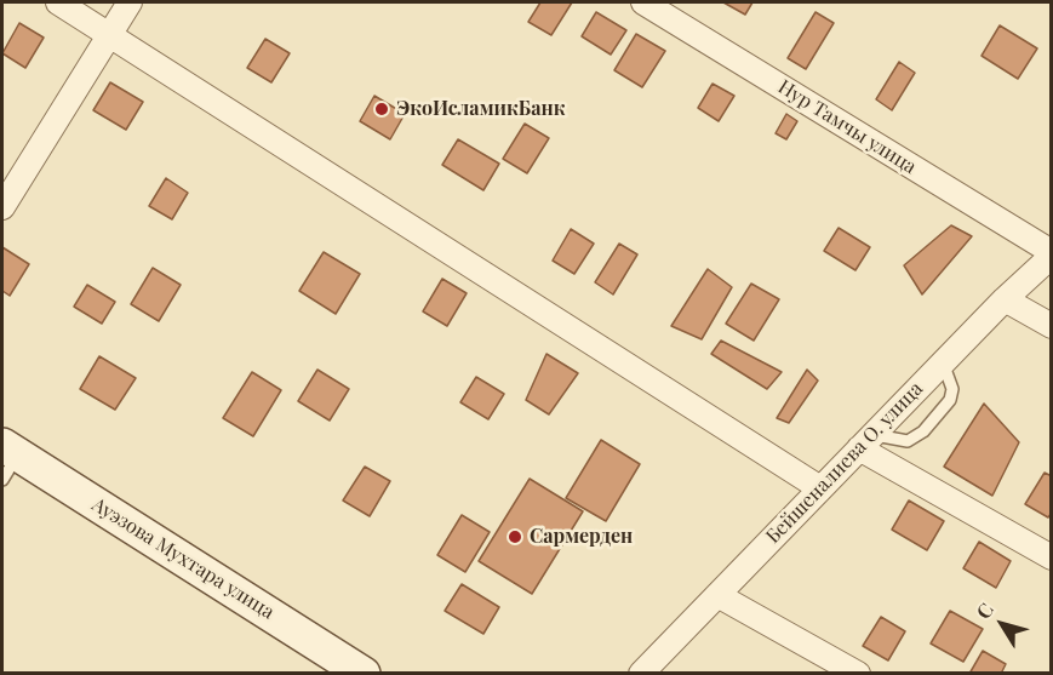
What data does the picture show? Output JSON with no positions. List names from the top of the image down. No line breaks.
{"streets":{"main road":["Ауэзова Мухтара улица"],"street":["Нур Тамчы улица","Бейшеналиева О. улица"]},"crossings":[["Нур Тамчы улица","Бейшеналиева О. улица"]],"places":["ЭкоИсламикБанк","Сармерден"],"north":"top left"}
